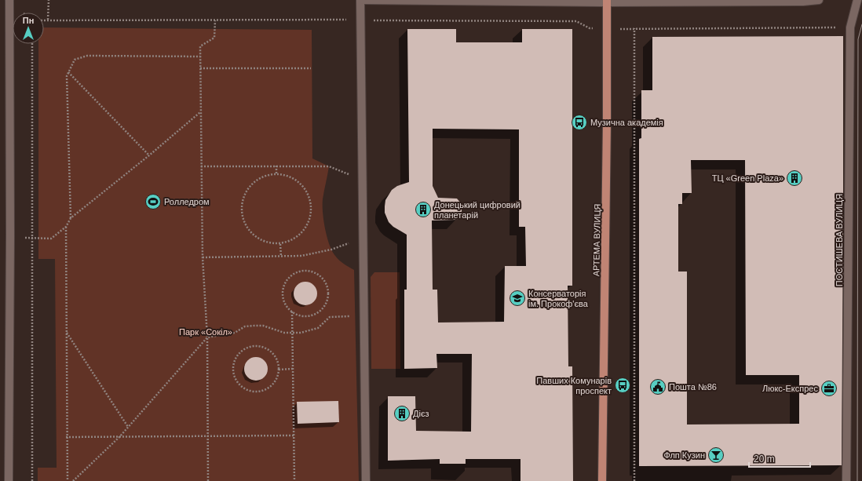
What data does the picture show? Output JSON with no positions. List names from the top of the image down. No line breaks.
{"streets":{"main road":["АРТЕМА ВУЛИЦЯ"],"street":["ПОСТИШЕВА ВУЛИЦЯ"]},"parks":["Парк «Сокіл»"],"places":{"bus stop":["Музична академія","Павших Комунарів проспект"],"building":["ТЦ «Green Plaza»","Донецький цифровий планетарій","Дієз"],"sports":["Ролледром"],"school or university":["Консерваторія ім. Прокоф'єва"],"public building":["Пошта №86"],"office":["Люкс-Експрес"],"bar":["Флп Кузин"]},"scale_bar":"20 m","north":"top"}
